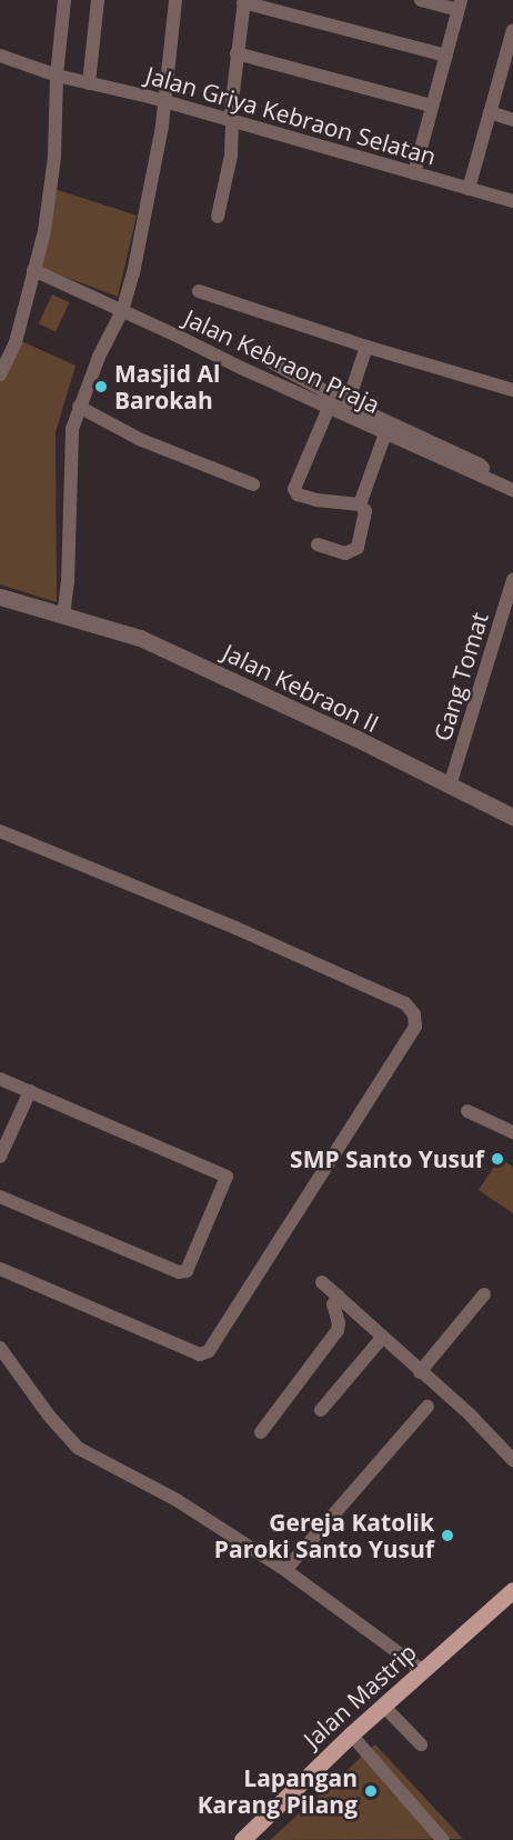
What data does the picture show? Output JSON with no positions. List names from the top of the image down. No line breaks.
{"streets":{"main road":["Jalan Mastrip"],"street":["Jalan Griya Kebraon Selatan","Jalan Kebraon Praja","Gang Tomat","Jalan Kebraon II"]},"crossings":[["Gang Tomat","Jalan Kebraon II"]],"places":["Masjid Al Barokah","SMP Santo Yusuf","Gereja Katolik Paroki Santo Yusuf","Lapangan Karang Pilang"]}
